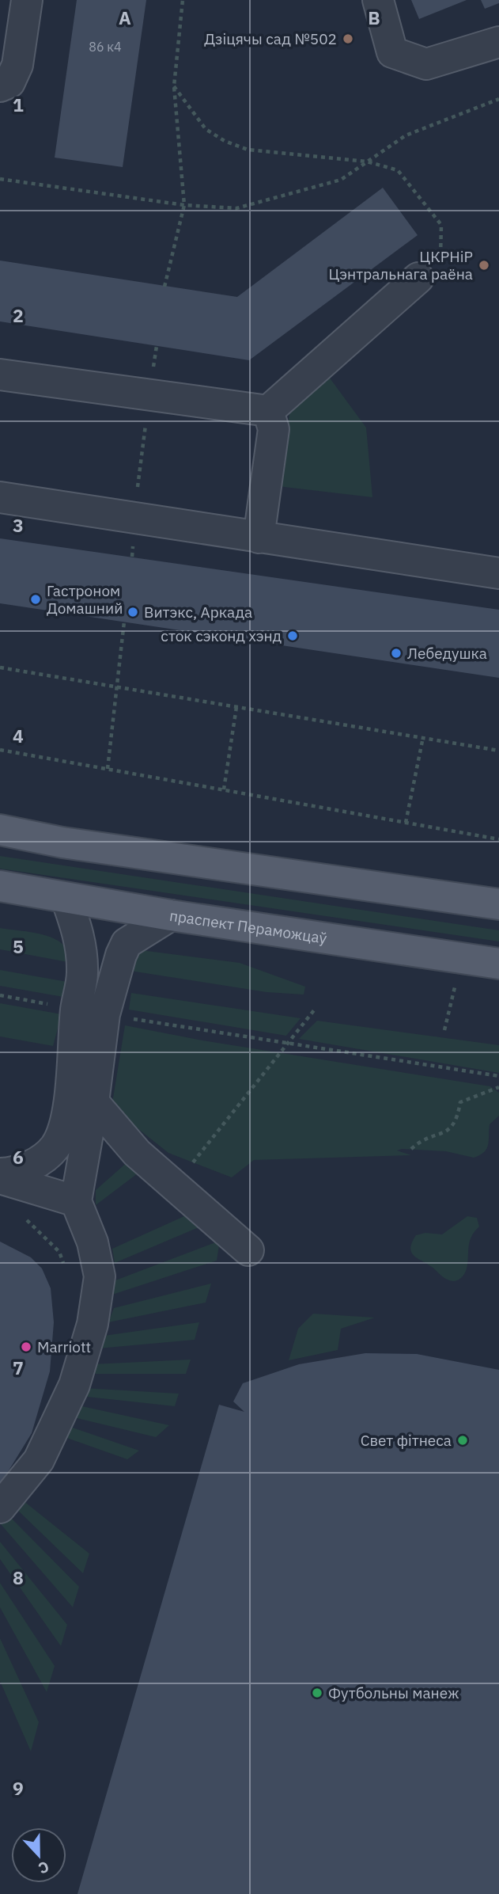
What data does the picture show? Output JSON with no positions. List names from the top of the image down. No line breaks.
{"streets":{"main road":["праспект Пераможцаў"]},"places":["Дзіцячы сад №502","ЦКРНіР Цэнтральнага раёна","Гастроном Домашний","Витэкс, Аркада","сток сэконд хэнд","Лебедушка","Marriott","Свет фітнеса","Футбольны манеж"],"house_numbers":["86 к4"],"north":"bottom","grid":{"columns":["A","B"],"rows":["1","2","3","4","5","6","7","8","9"]}}
